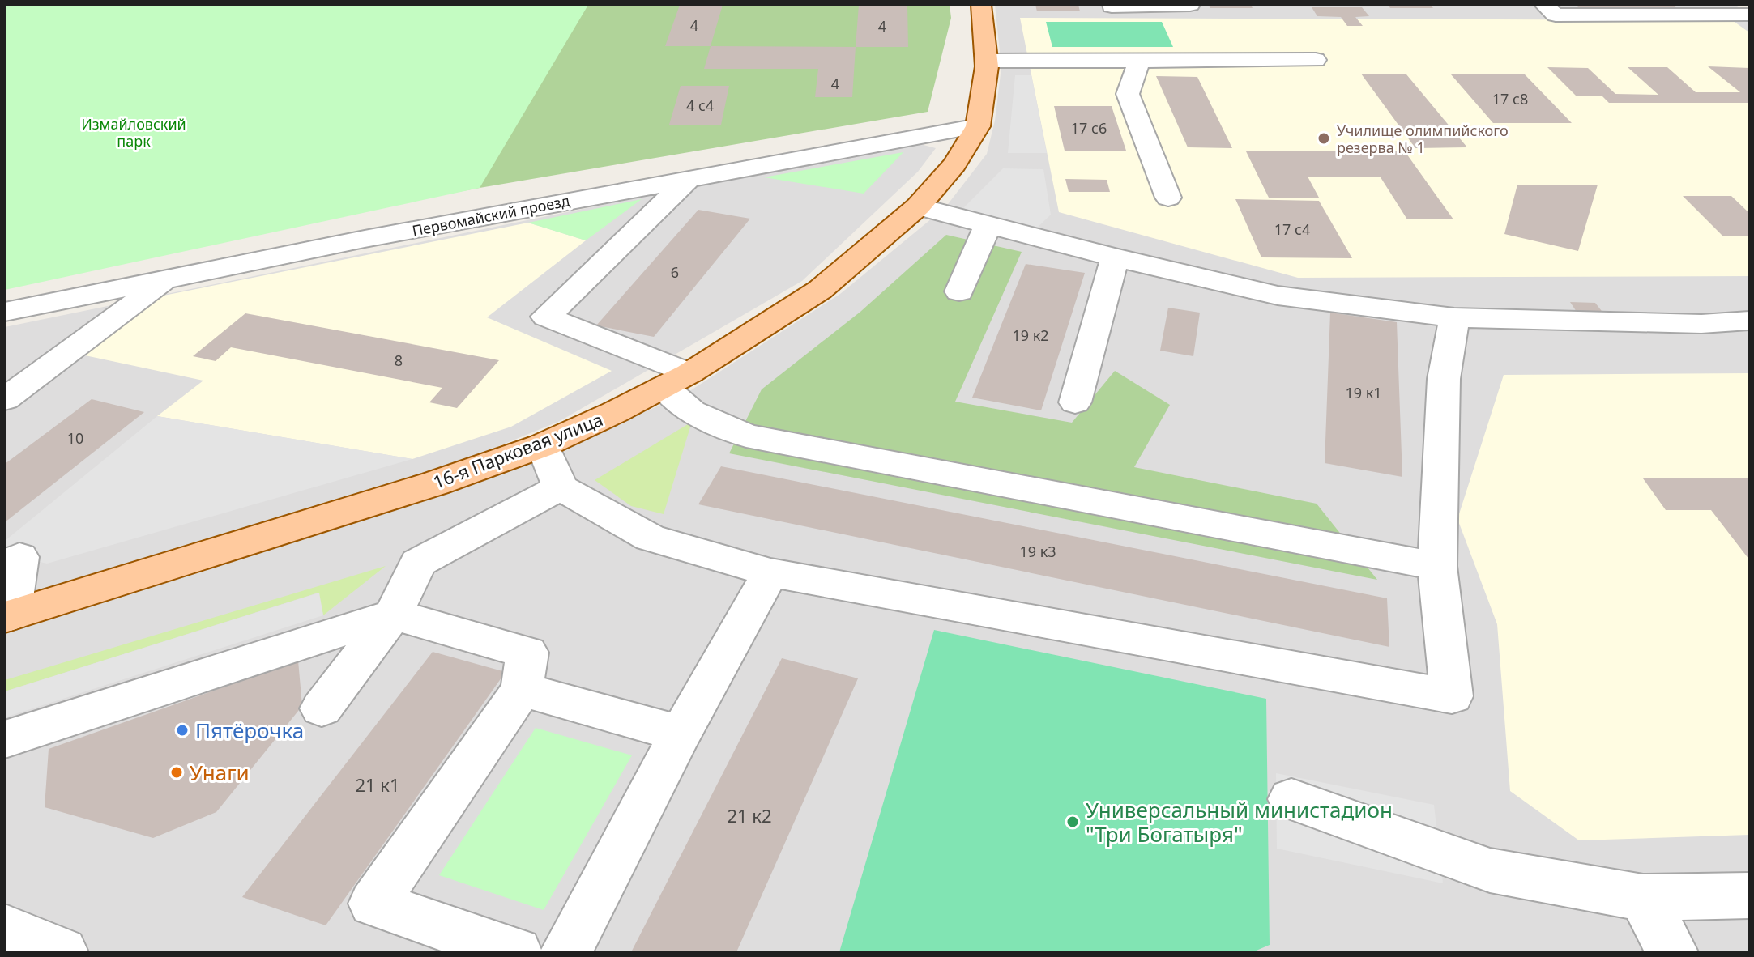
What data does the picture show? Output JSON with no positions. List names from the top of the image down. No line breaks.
{"streets":{"main road":["16-я Парковая улица"],"street":["Первомайский проезд"]},"crossings":[["Первомайский проезд","16-я Парковая улица"]],"parks":["Измайловский парк"],"places":["Училище олимпийского резерва № 1","Пятёрочка","Унаги","Универсальный министадион \"Три Богатыря\""],"house_numbers":["4","4","4","17 с8","4 с4","17 с6","17 с4","6","19 к2","8","19 к1","10","19 к3","21 к1","21 к2"]}
